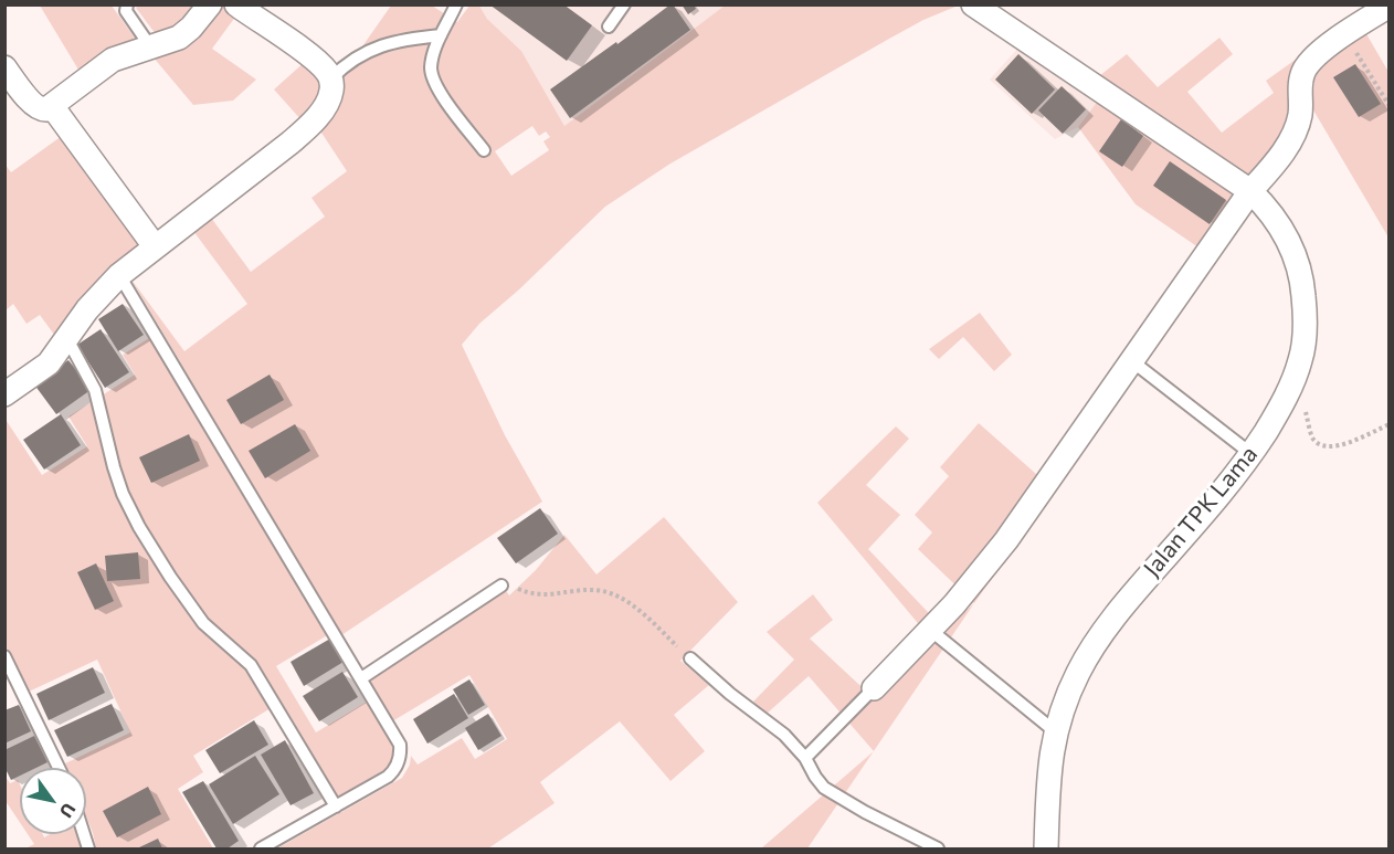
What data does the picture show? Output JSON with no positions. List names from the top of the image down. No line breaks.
{"streets":{"street":["Jalan TPK Lama"]},"north":"bottom right"}
